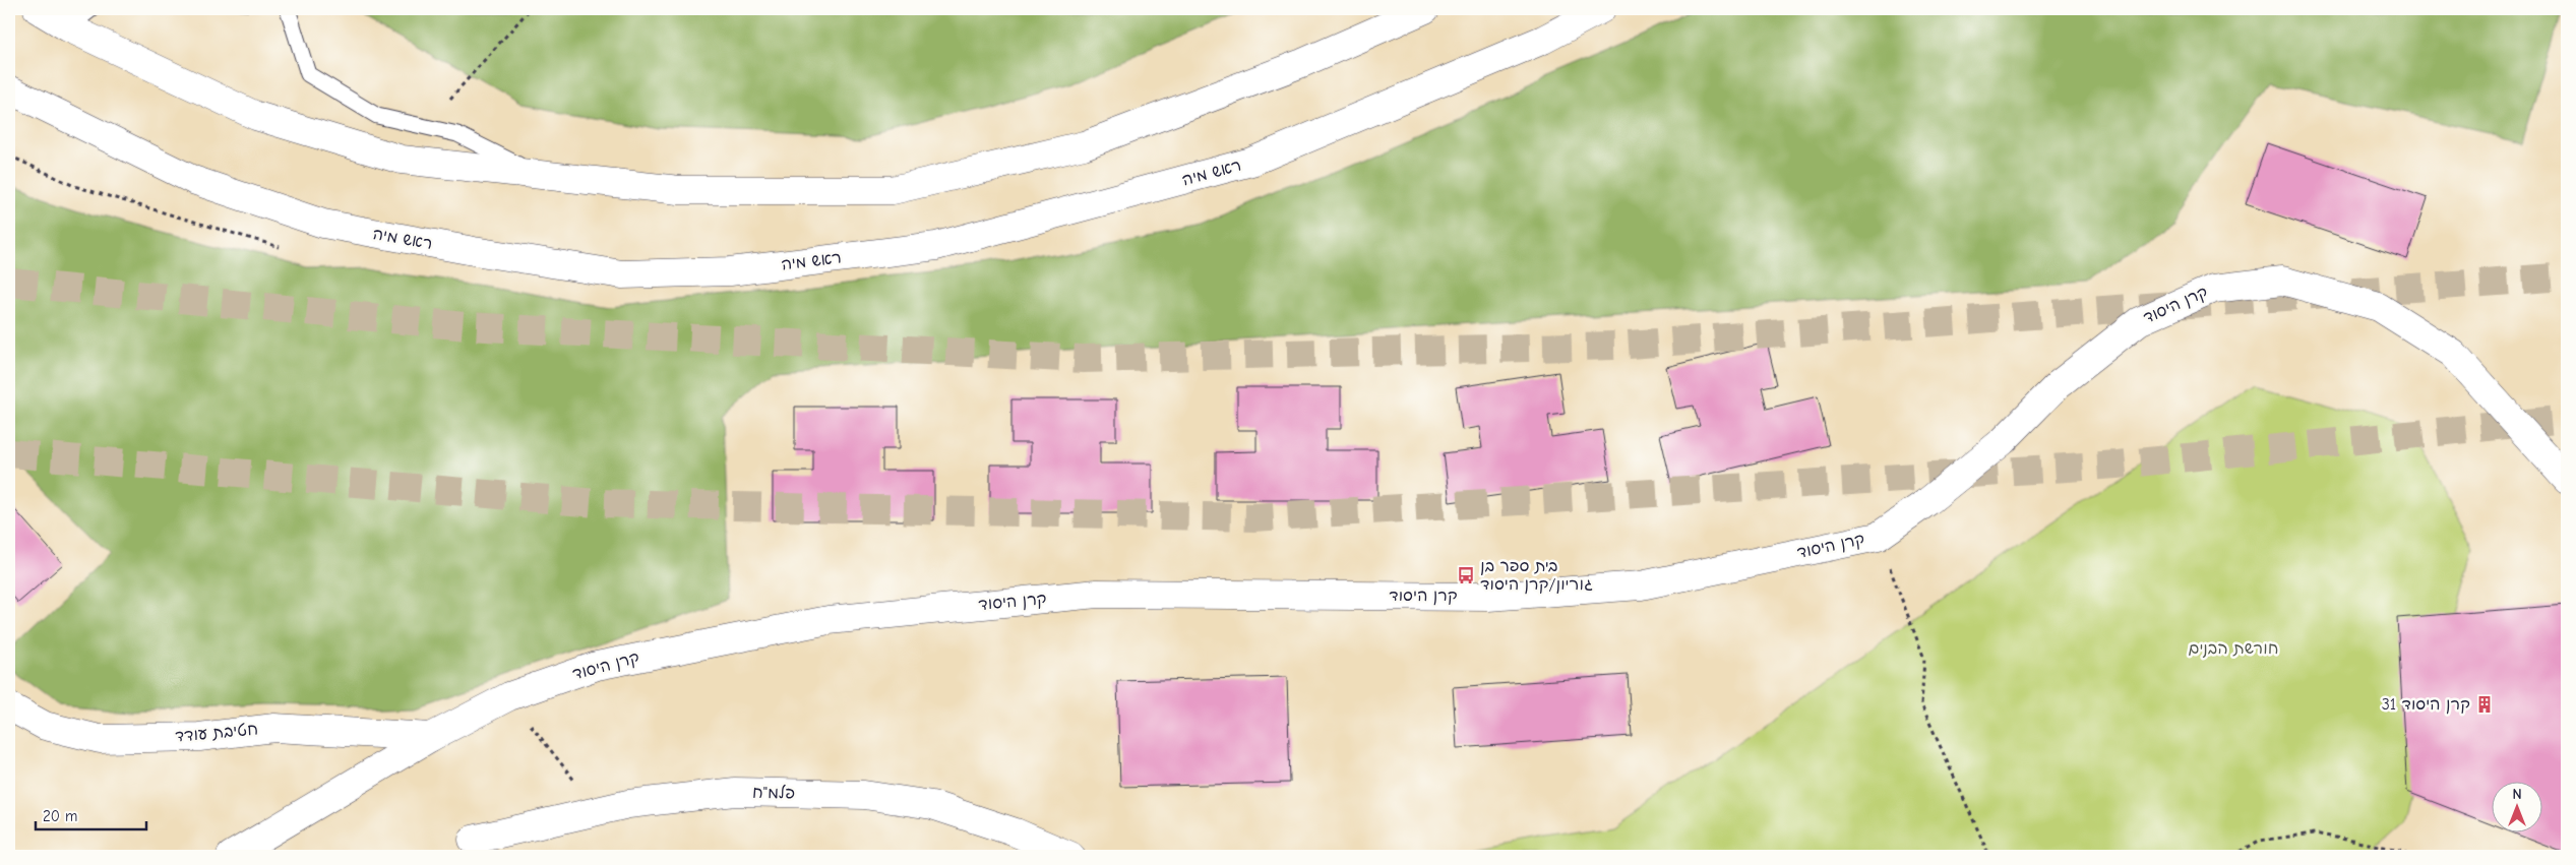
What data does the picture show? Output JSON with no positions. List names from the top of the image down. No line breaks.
{"streets":{"street":["ראש מיה","קרן היסוד","חטיבת עודד","פלמ\"ח"]},"crossings":[["קרן היסוד","חטיבת עודד"]],"parks":["חורשת הבנים"],"places":{"bus stop":["בית ספר בן גוריון/קרן היסוד"],"building":["קרן היסוד 31"]},"scale_bar":"20 m","north":"top"}
